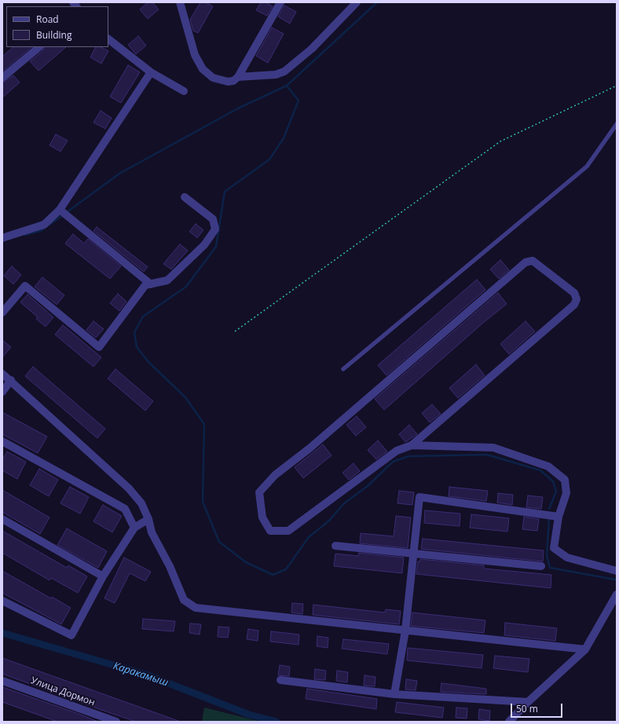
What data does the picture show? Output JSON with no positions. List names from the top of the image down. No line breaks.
{"streets":{"street":["Улица Дормон"]},"water":["Каракамыш"],"legend":["Road","Building"],"scale_bar":"50 m"}
